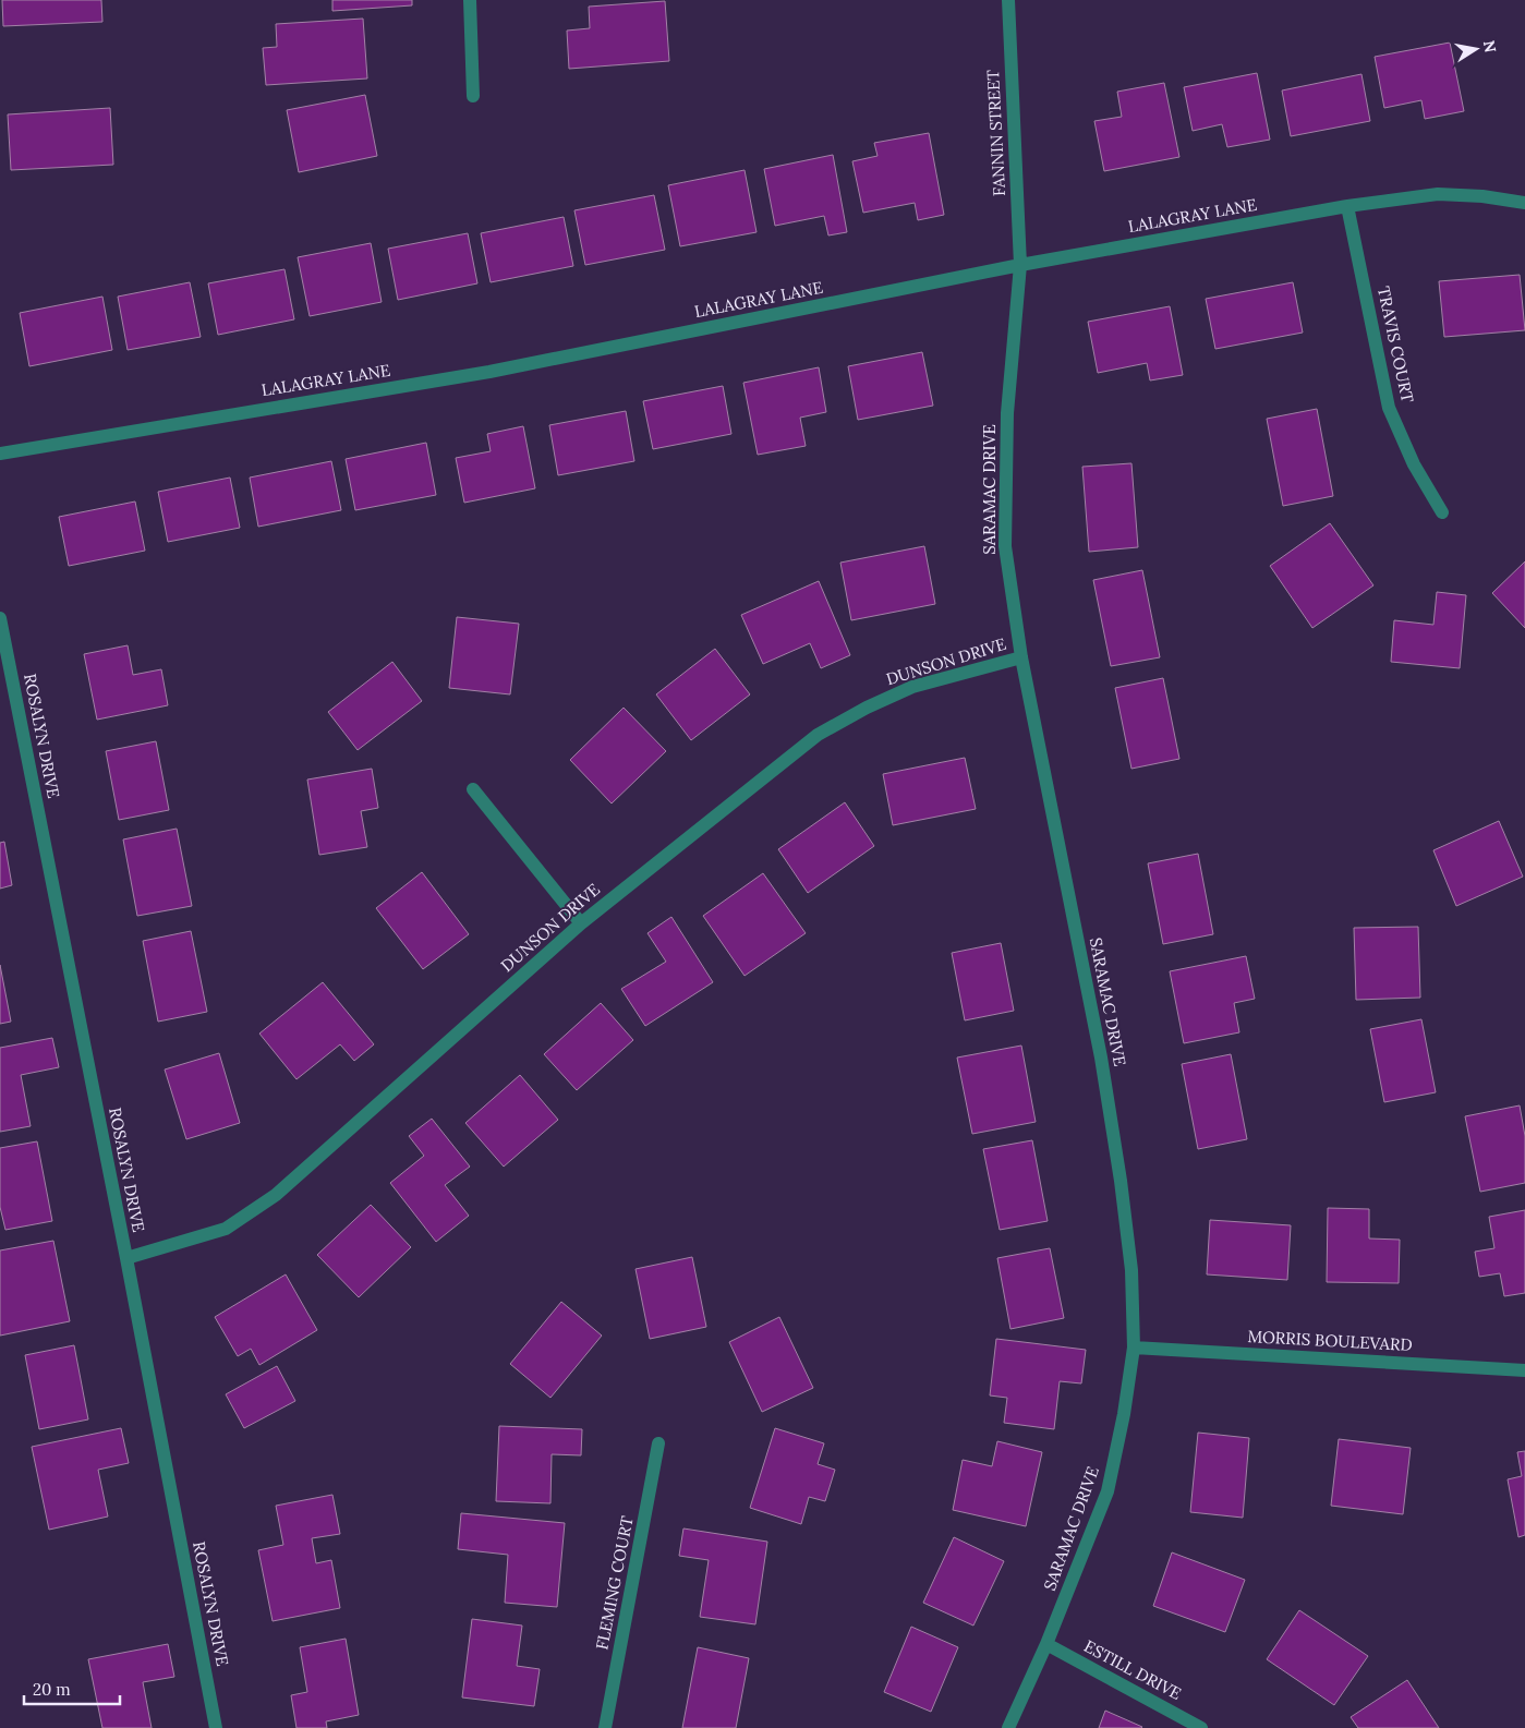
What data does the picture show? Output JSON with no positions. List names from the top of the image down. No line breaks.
{"streets":{"street":["FANNIN STREET","LALAGRAY LANE","TRAVIS COURT","SARAMAC DRIVE","DUNSON DRIVE","ROSALYN DRIVE","MORRIS BOULEVARD","FLEMING COURT","ESTILL DRIVE"]},"crossings":[["FANNIN STREET","LALAGRAY LANE"],["FANNIN STREET","SARAMAC DRIVE"],["LALAGRAY LANE","TRAVIS COURT"],["LALAGRAY LANE","SARAMAC DRIVE"],["SARAMAC DRIVE","DUNSON DRIVE"],["SARAMAC DRIVE","MORRIS BOULEVARD"],["SARAMAC DRIVE","ESTILL DRIVE"],["DUNSON DRIVE","ROSALYN DRIVE"]],"scale_bar":"20 m","north":"right"}
